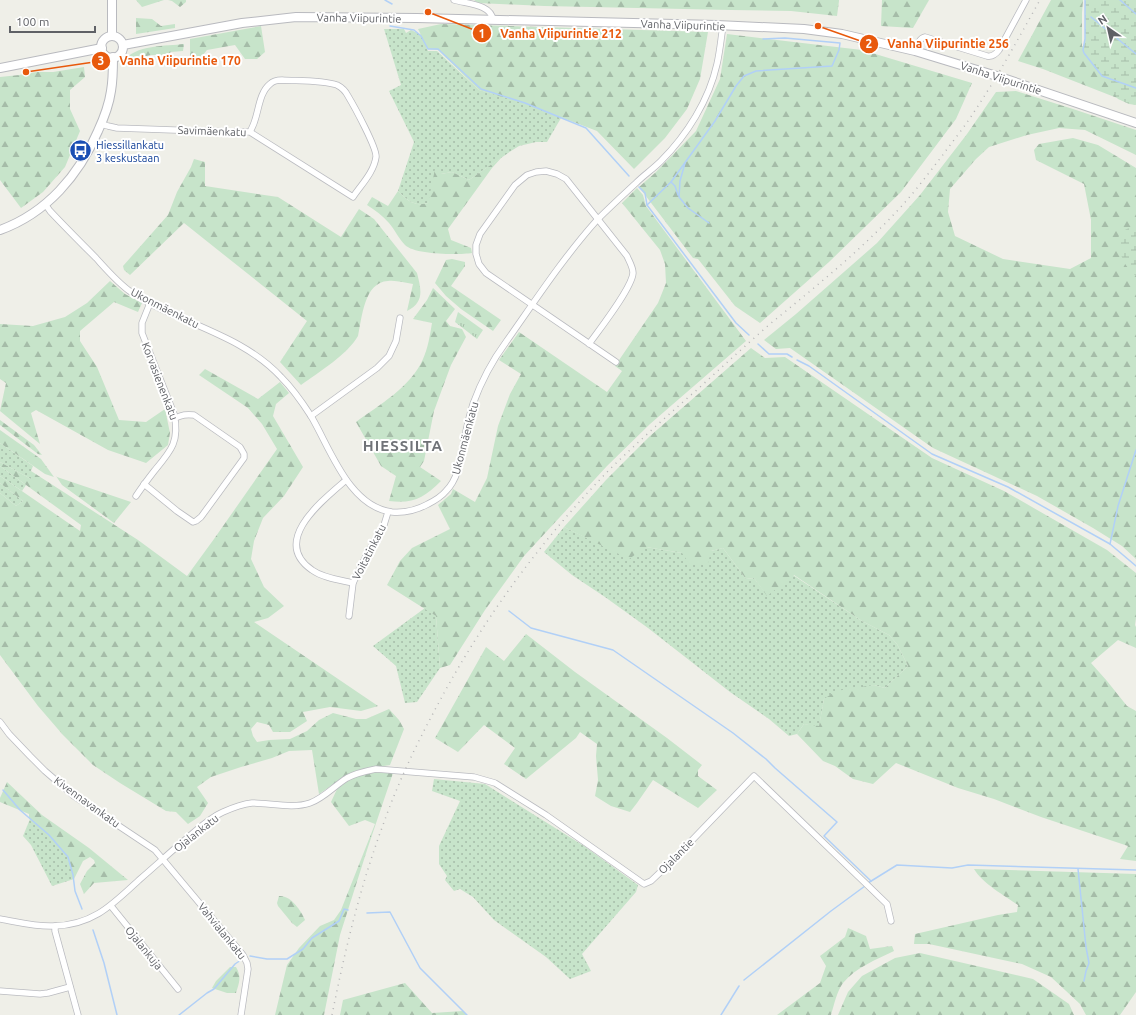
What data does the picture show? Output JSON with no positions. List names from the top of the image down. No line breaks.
{"streets":{"street":["Vanha Viipurintie","Savimäenkatu","Ukonmäenkatu","Korvasienenkatu","Voitatinkatu","Kivennavankatu","Ojalankatu","Ojalantie","Vahvialankatu","Ojalankuja"]},"crossings":[["Vanha Viipurintie","Ukonmäenkatu"],["Ukonmäenkatu","Korvasienenkatu"],["Ukonmäenkatu","Voitatinkatu"],["Kivennavankatu","Ojalankatu"],["Kivennavankatu","Vahvialankatu"],["Ojalankatu","Ojalantie"],["Ojalankatu","Vahvialankatu"],["Ojalankatu","Ojalankuja"]],"districts":["HIESSILTA"],"places":{"other":["Vanha Viipurintie 212","Vanha Viipurintie 256","Vanha Viipurintie 170"],"bus stop":["Hiessillankatu 3 keskustaan"]},"scale_bar":"100 m","north":"top left"}
